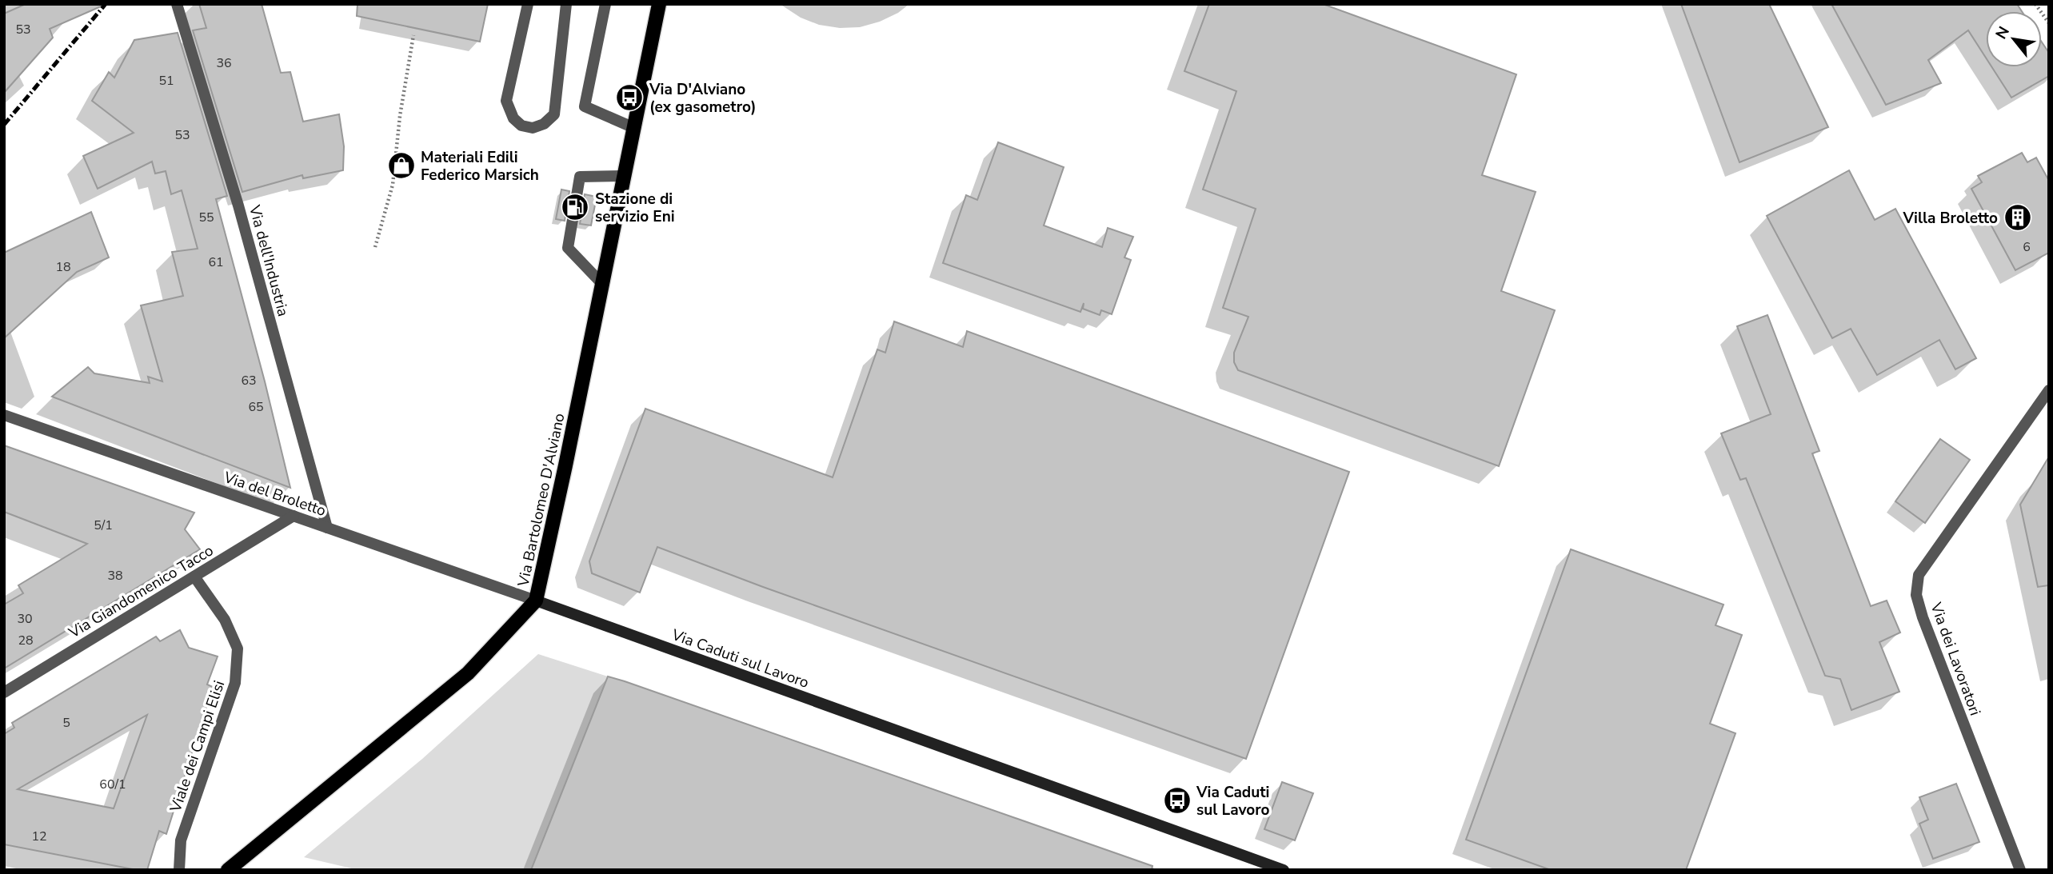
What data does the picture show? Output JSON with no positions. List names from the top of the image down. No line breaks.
{"streets":{"main road":["Via Bartolomeo D'Alviano","Via Caduti sul Lavoro"],"street":["Via dell'Industria","Via del Broletto","Via Giandomenico Tacco","Via dei Lavoratori","Viale dei Campi Elisi"]},"crossings":[["Via dell'Industria","Via del Broletto"],["Via del Broletto","Via Bartolomeo D'Alviano"],["Via del Broletto","Via Giandomenico Tacco"],["Via del Broletto","Via Caduti sul Lavoro"],["Via Bartolomeo D'Alviano","Via Caduti sul Lavoro"],["Via Giandomenico Tacco","Viale dei Campi Elisi"]],"places":{"bus stop":["Via D'Alviano (ex gasometro)","Via Caduti sul Lavoro"],"shop":["Materiali Edili Federico Marsich"],"fuel station":["Stazione di servizio Eni"],"building":["Villa Broletto"]},"house_numbers":["53","36","51","53","55","6","61","18","63","65","5/1","38","30","28","5","60/1","12"],"north":"top left"}
